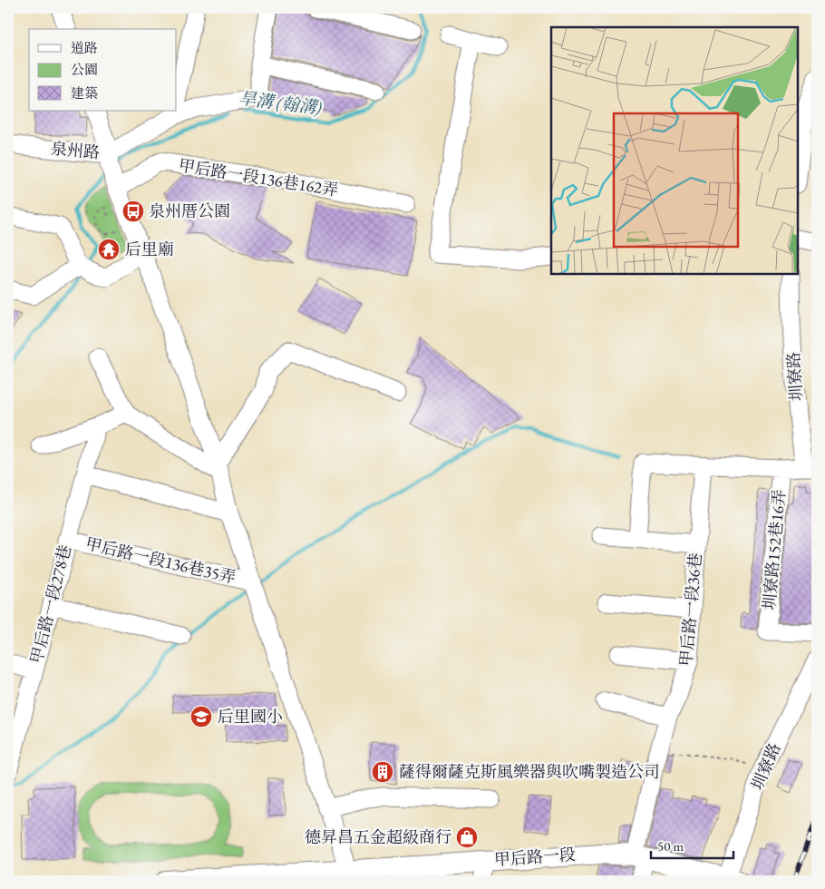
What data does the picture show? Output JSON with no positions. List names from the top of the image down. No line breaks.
{"streets":{"main road":["甲后路一段"],"street":["泉州路","甲后路一段136巷162弄","圳寮路","圳寮路152巷16弄","甲后路一段136巷35弄","甲后路一段278巷","甲后路一段36巷"]},"crossings":[["泉州路","甲后路一段136巷162弄"],["圳寮路","甲后路一段"],["甲后路一段136巷35弄","甲后路一段278巷"],["甲后路一段36巷","甲后路一段"]],"water":["旱溝 (翰溝)"],"places":{"bus stop":["泉州厝公園"],"temple":["后里廟"],"school or university":["后里國小"],"building":["薩得爾薩克斯風樂器與吹嘴製造公司"],"shop":["德昇昌五金超級商行"]},"legend":["道路","公園","建築"],"scale_bar":"50 m"}
